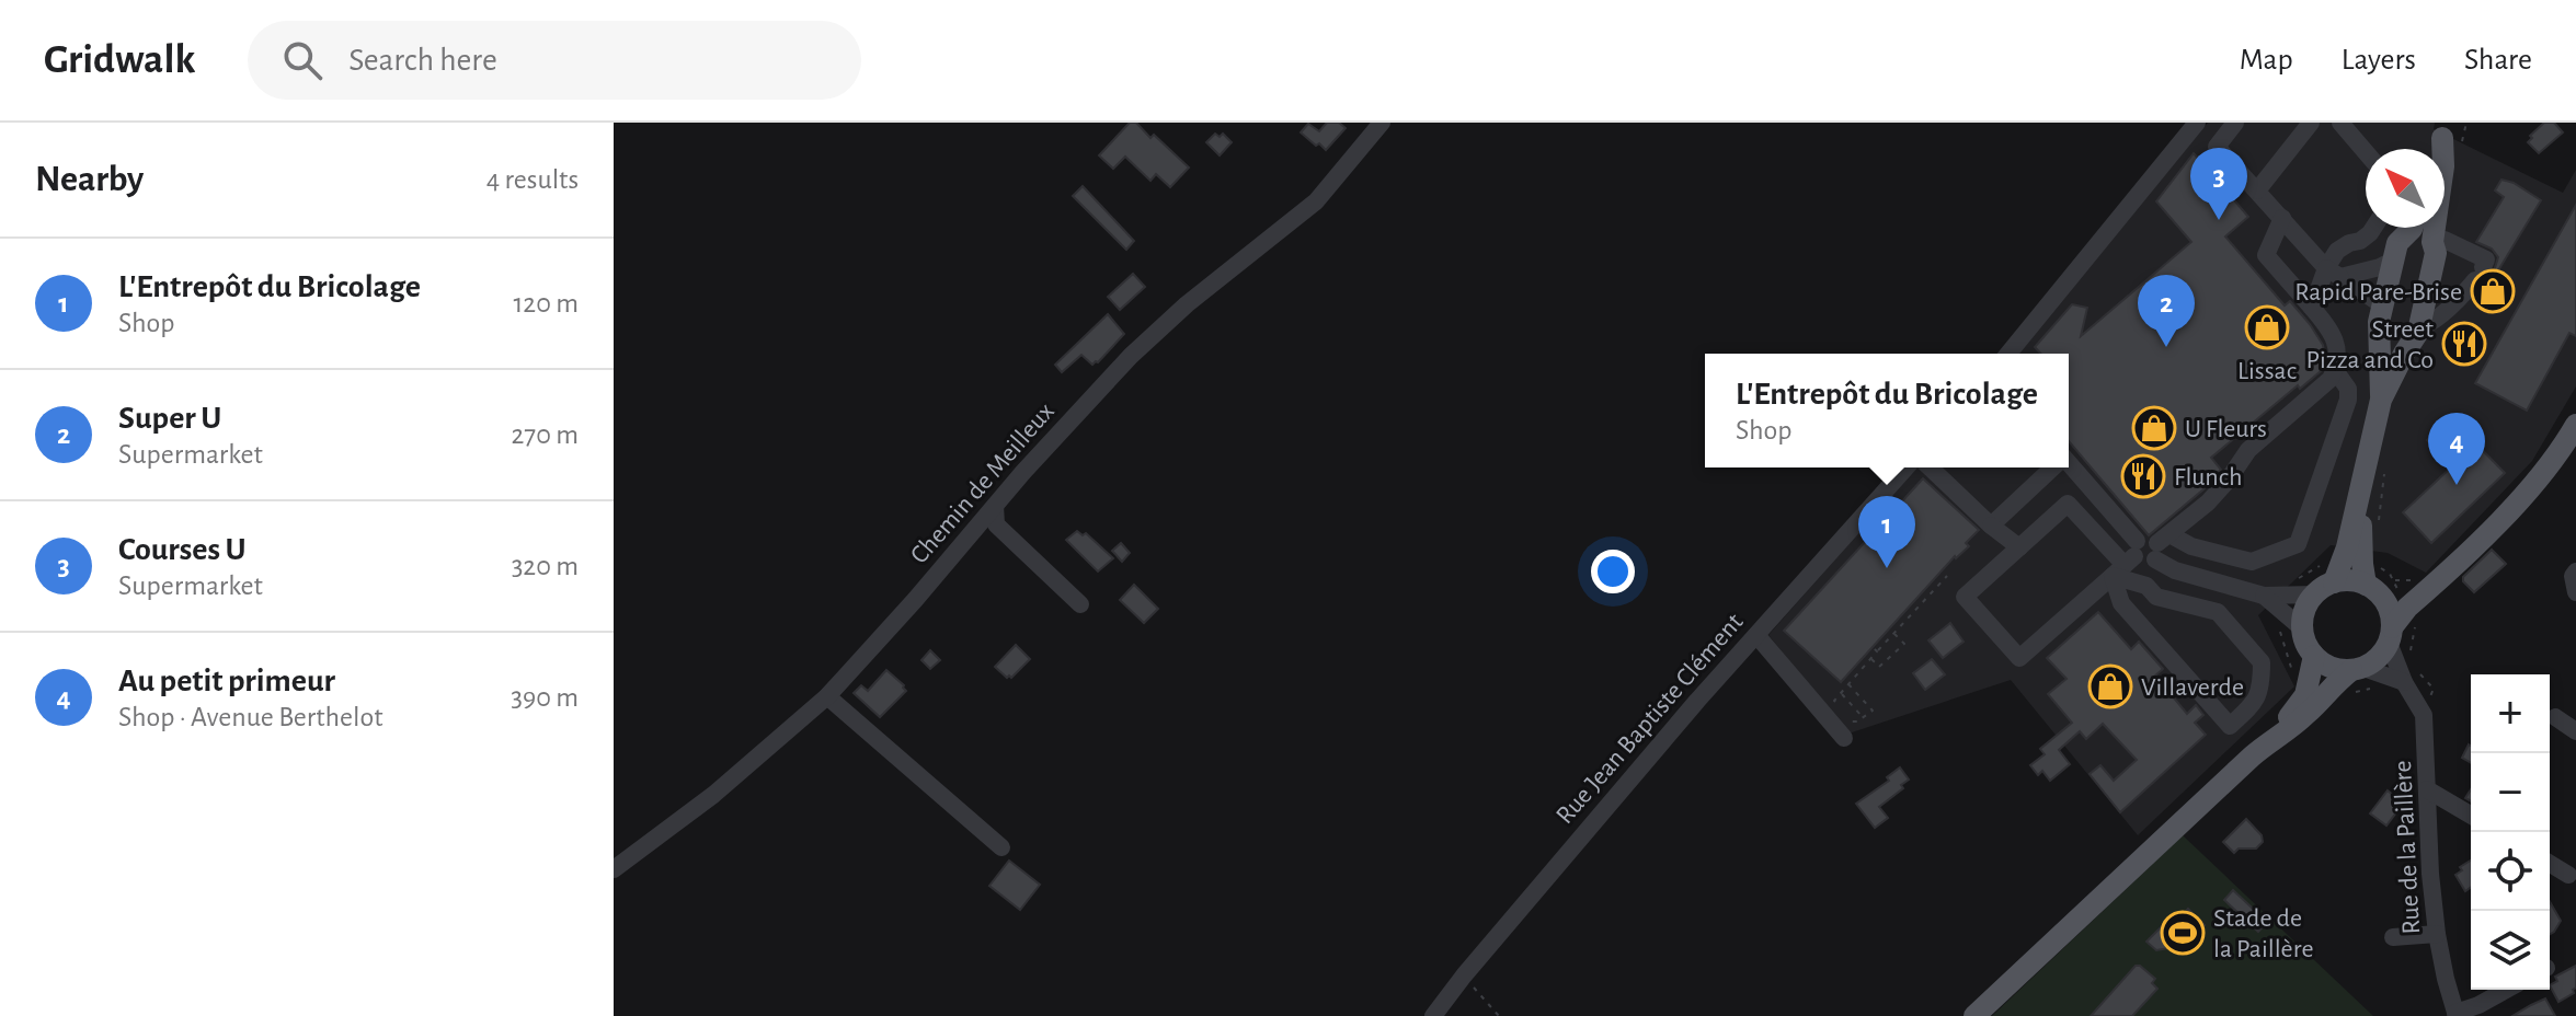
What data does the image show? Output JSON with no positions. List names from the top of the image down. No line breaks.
{"streets":{"street":["Chemin de Meilleux","Rue Jean Baptiste Clément","Rue de la Paillère"]},"places":{"shop":["Rapid Pare-Brise","Lissac","U Fleurs","Villaverde"],"restaurant":["Street Pizza and Co","Flunch"],"sports":["Stade de la Paillère"]},"north":"top left","page":{"header":"Gridwalk","search":"Search here","nav":["Map","Layers","Share"],"heading":["Nearby","4 results"],"pins":["3","2","4","1"],"list":[{"mark":"1","name":"L'Entrepôt du Bricolage","note":"Shop","value":"120 m"},{"mark":"2","name":"Super U","note":"Supermarket","value":"270 m"},{"mark":"3","name":"Courses U","note":"Supermarket","value":"320 m"},{"mark":"4","name":"Au petit primeur","note":"Shop · Avenue Berthelot","value":"390 m"}],"popup":["L'Entrepôt du Bricolage","Shop"],"map_buttons":["+","−"]}}
